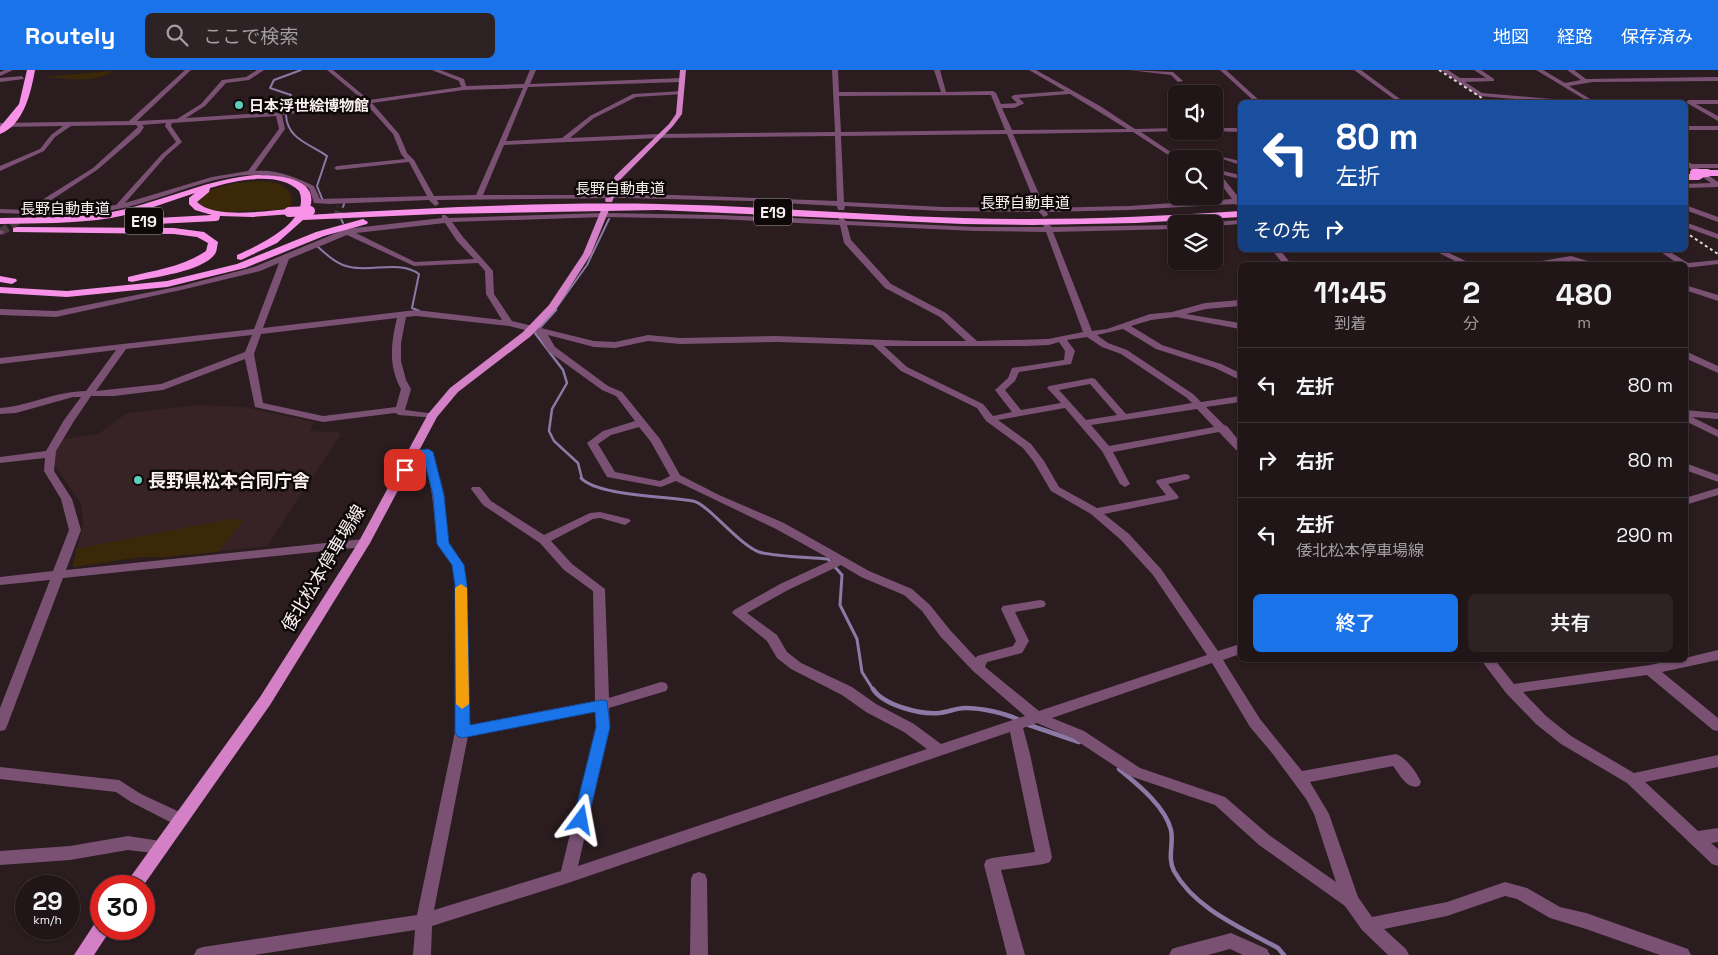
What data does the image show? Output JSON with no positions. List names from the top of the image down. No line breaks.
{"streets":{"highway":["長野自動車道","E19"],"main road":["倭北松本停車場線"]},"places":["日本浮世絵博物館","長野県松本合同庁舎"],"page":{"header":"Routely","search":"ここで検索","nav":["地図","経路","保存済み"],"turn":["80 m","左折"],"then":"その先","eta":["11:45","到着","2","分","480","m"],"list":[{"name":"左折","value":"80 m"},{"name":"右折","value":"80 m"},{"name":"左折","note":"倭北松本停車場線","value":"290 m"}],"buttons":["終了","共有"],"speed":"29 km/h","limit":"30"}}
